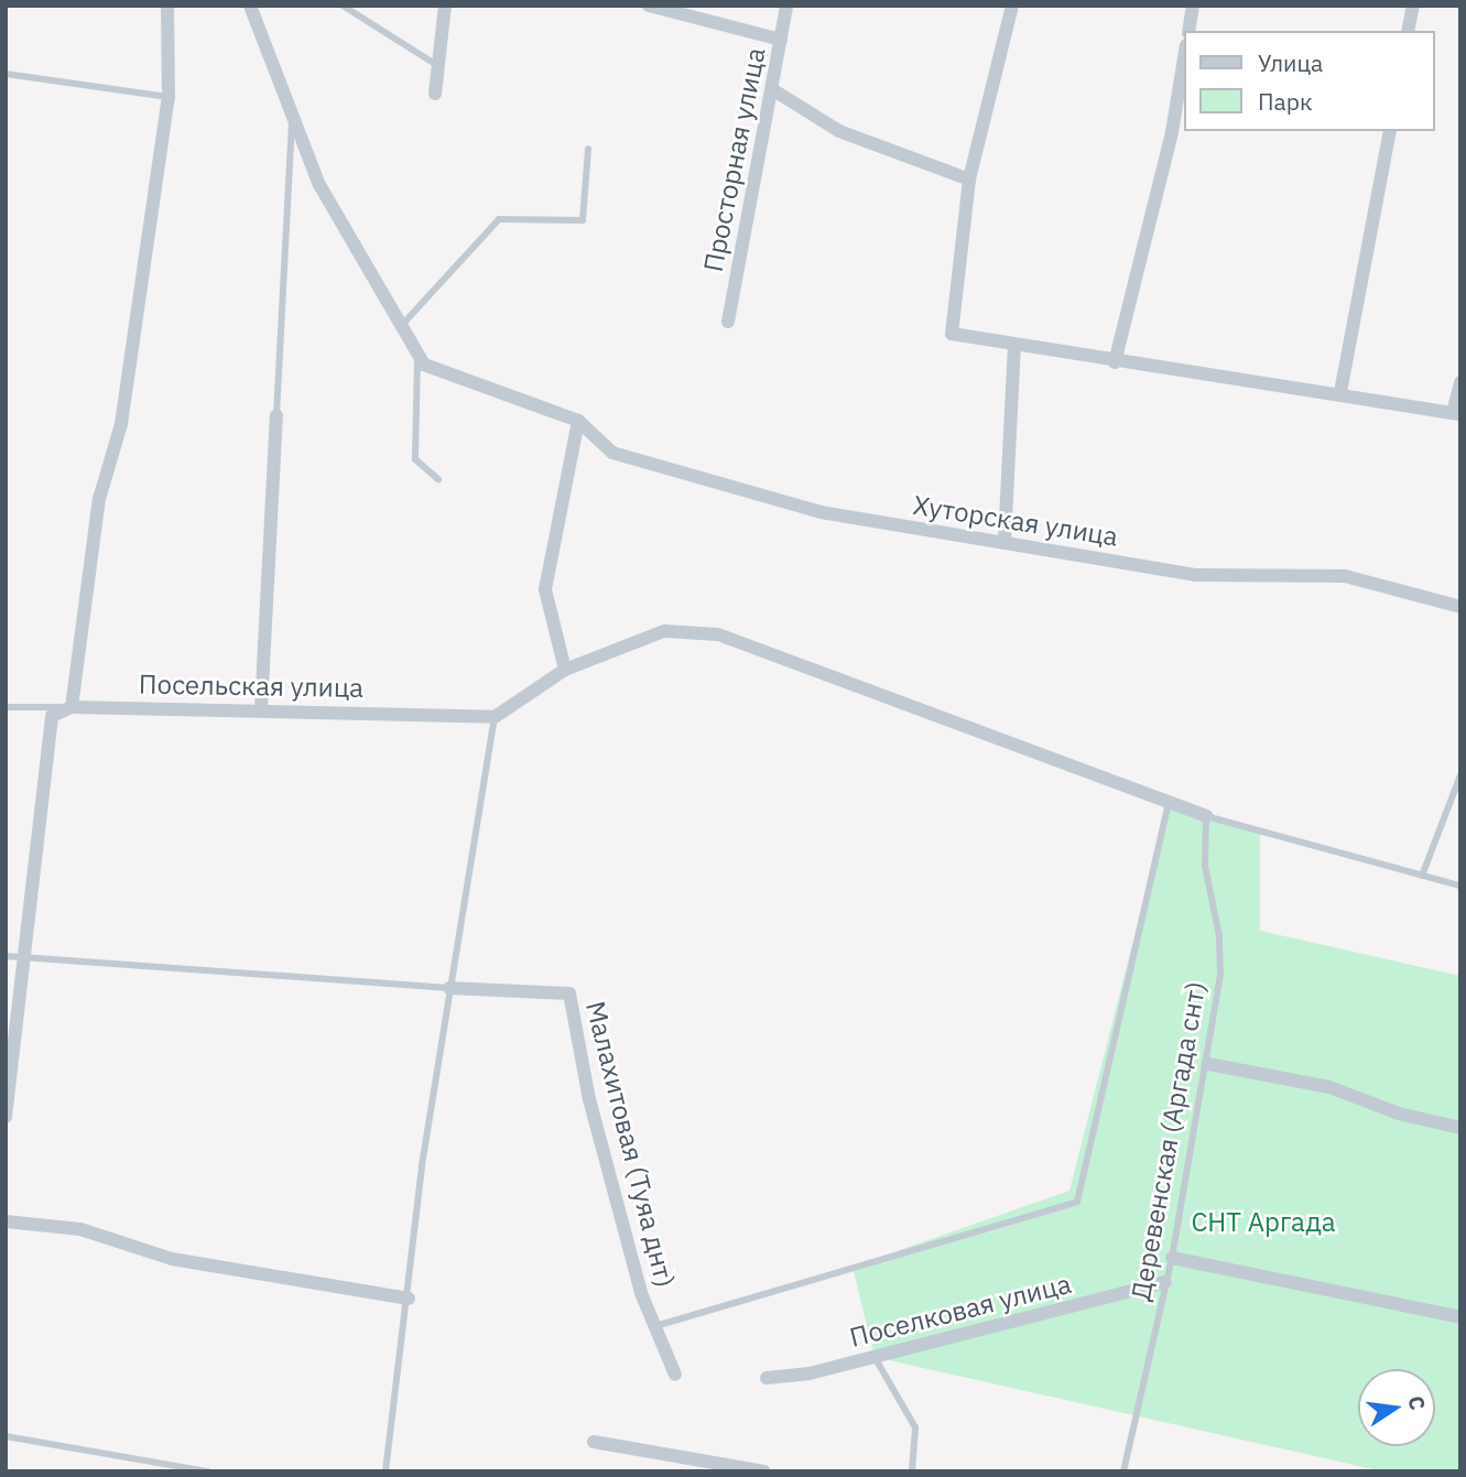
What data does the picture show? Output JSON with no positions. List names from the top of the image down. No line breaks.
{"streets":{"street":["Просторная улица","Хуторская улица","Посельская улица","Малахитовая (Туяа днт)","Поселковая улица"],"lane":["Деревенская (Аргада снт)"]},"crossings":[["Деревенская (Аргада снт)","Поселковая улица"]],"parks":["СНТ Аргада"],"legend":["Улица","Парк"],"north":"right"}
